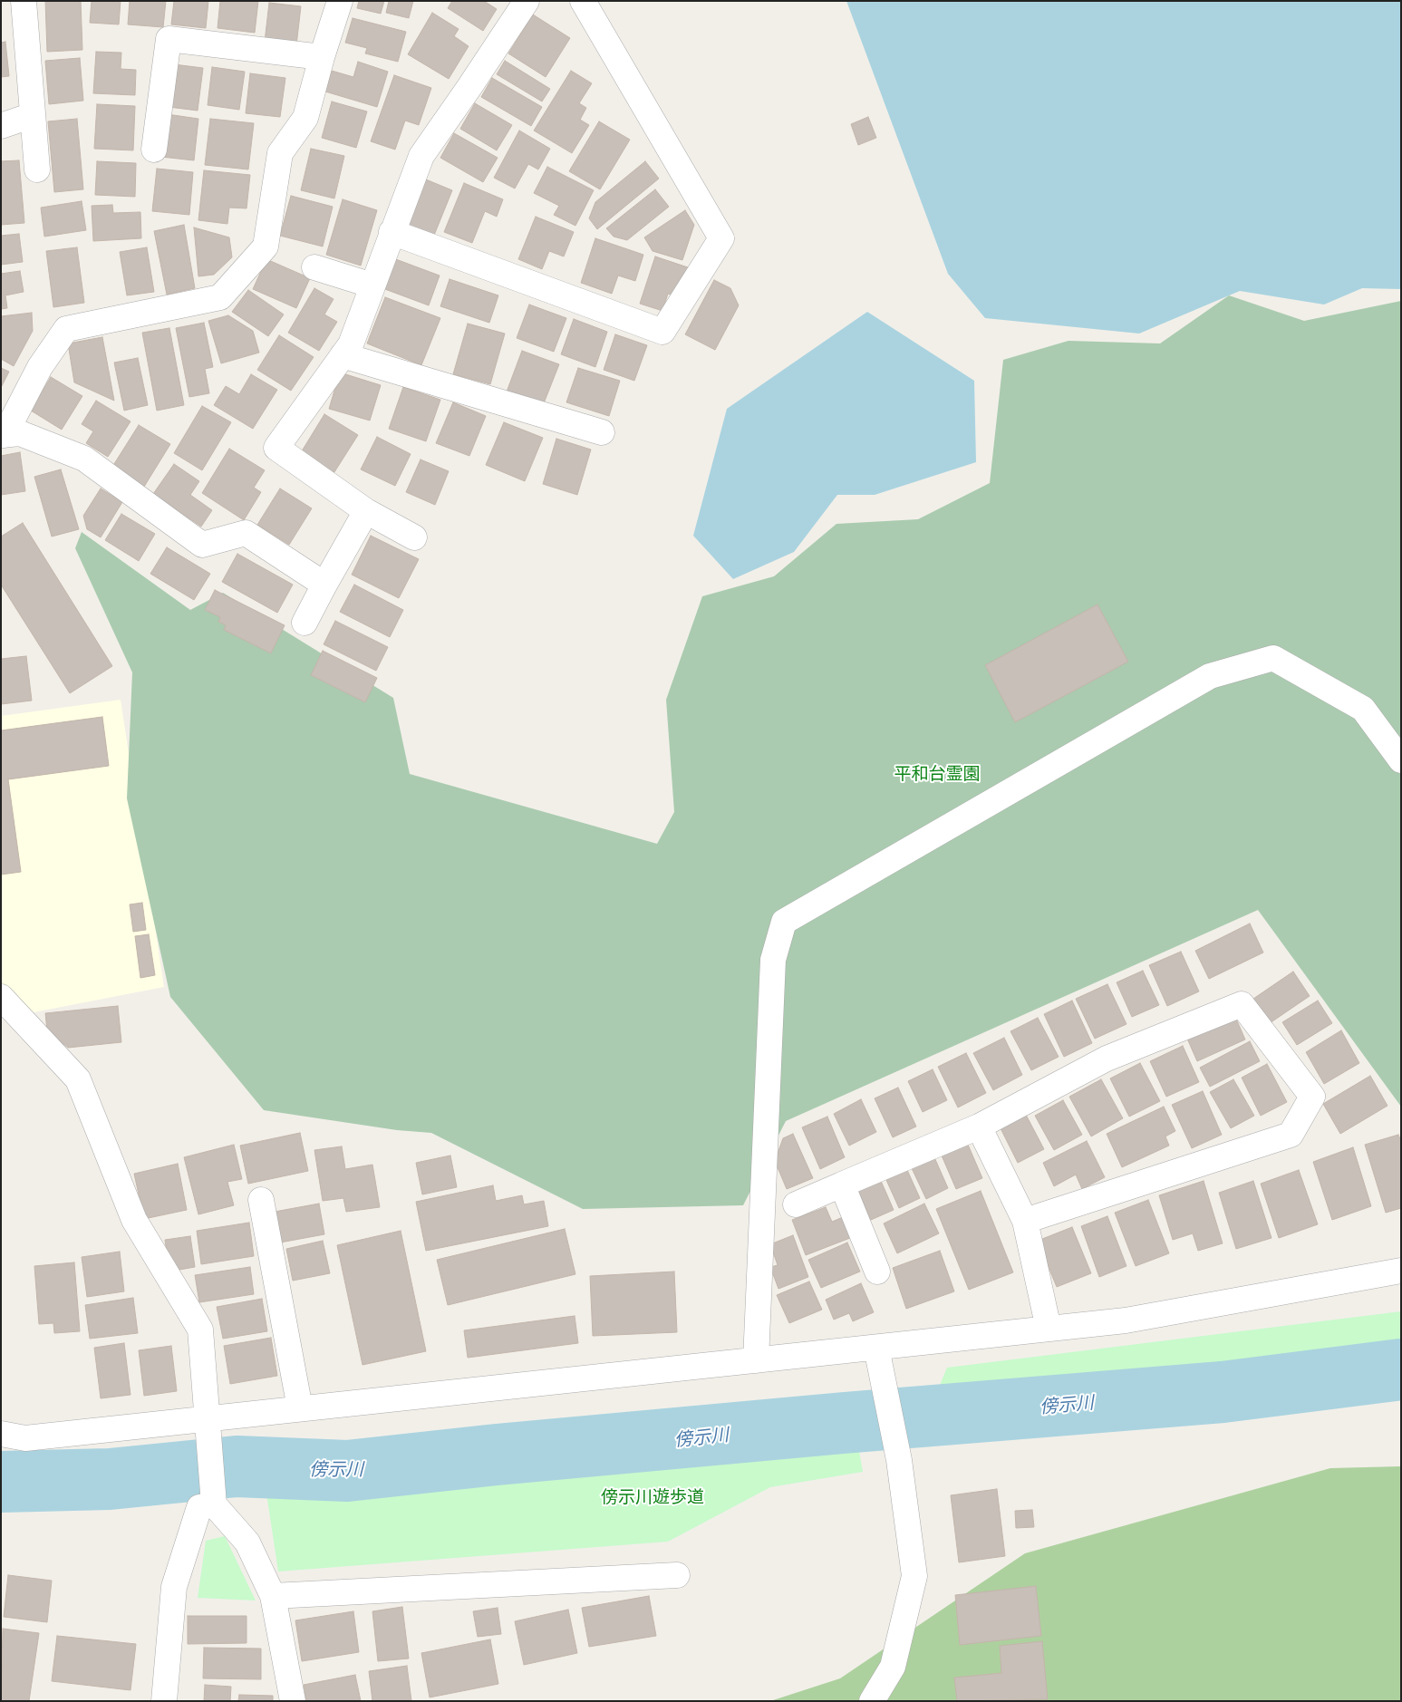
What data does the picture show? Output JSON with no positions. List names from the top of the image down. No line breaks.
{"water":["傍示川"],"parks":["平和台霊園","傍示川遊歩道"]}
